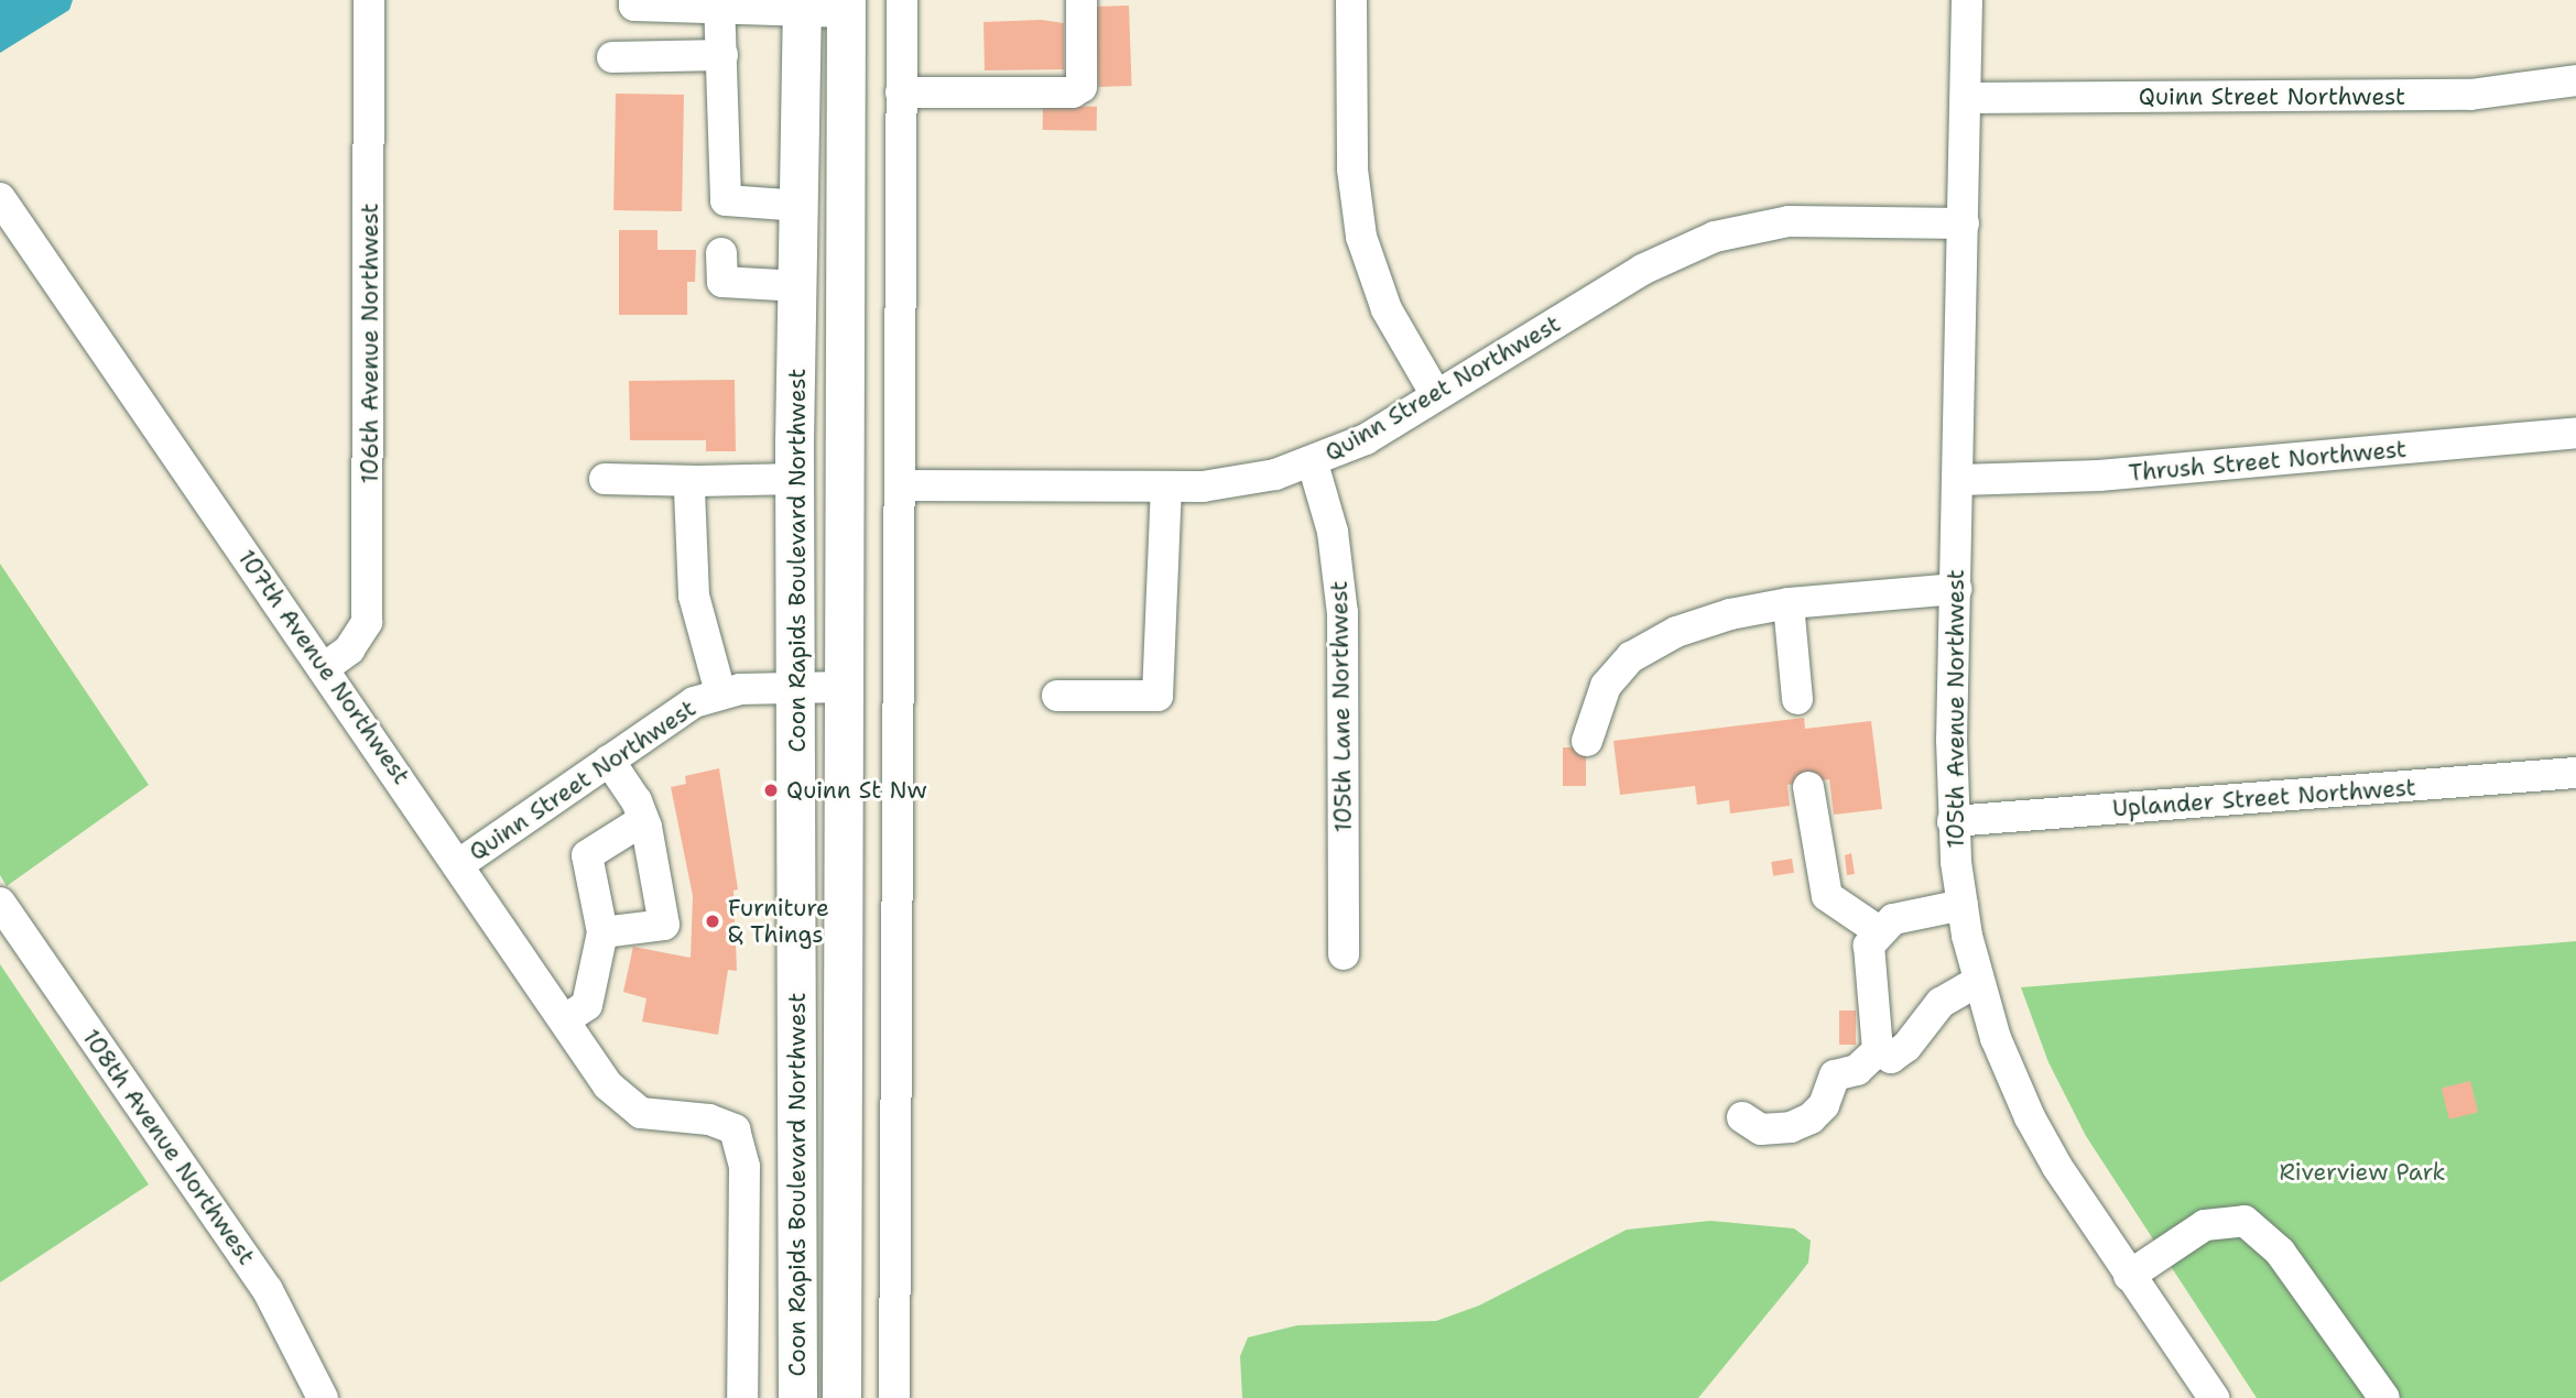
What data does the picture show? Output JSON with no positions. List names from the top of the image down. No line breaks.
{"streets":{"main road":["Coon Rapids Boulevard Northwest"],"street":["Quinn Street Northwest","106th Avenue Northwest","Thrush Street Northwest","107th Avenue Northwest","105th Lane Northwest","105th Avenue Northwest","Uplander Street Northwest","108th Avenue Northwest"]},"crossings":[["Quinn Street Northwest","Coon Rapids Boulevard Northwest"],["Quinn Street Northwest","107th Avenue Northwest"],["Quinn Street Northwest","105th Lane Northwest"],["Quinn Street Northwest","105th Avenue Northwest"],["106th Avenue Northwest","107th Avenue Northwest"],["Thrush Street Northwest","105th Avenue Northwest"],["105th Avenue Northwest","Uplander Street Northwest"]],"parks":["Riverview Park"],"places":["Quinn St Nw","Furniture & Things"]}
